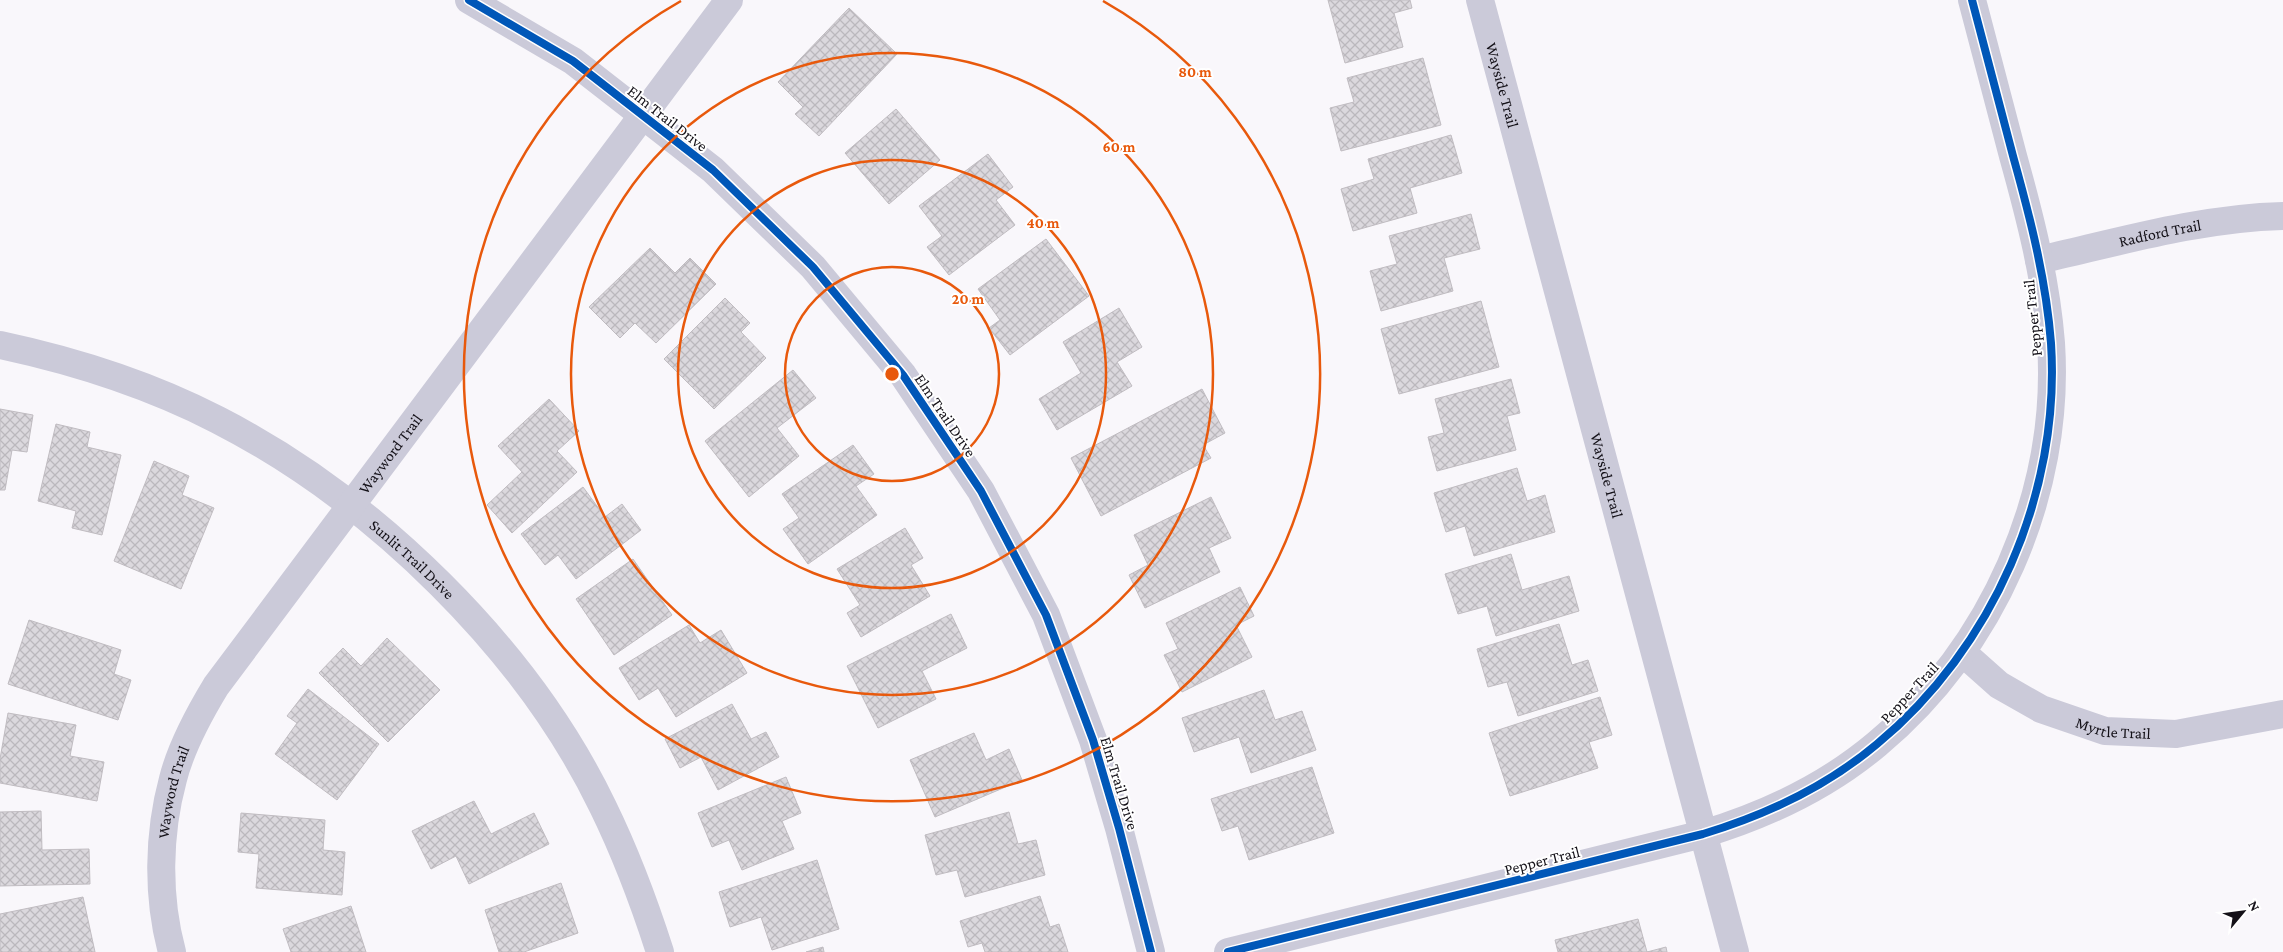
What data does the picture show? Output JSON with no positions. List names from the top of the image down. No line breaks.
{"streets":{"street":["Wayside Trail","Elm Trail Drive","Radford Trail","Pepper Trail","Wayword Trail","Sunlit Trail Drive","Myrtle Trail"]},"crossings":[["Wayside Trail","Pepper Trail"],["Elm Trail Drive","Wayword Trail"],["Radford Trail","Pepper Trail"],["Pepper Trail","Myrtle Trail"],["Wayword Trail","Sunlit Trail Drive"]],"north":"top right","rings":["80 m","60 m","40 m","20 m"]}
